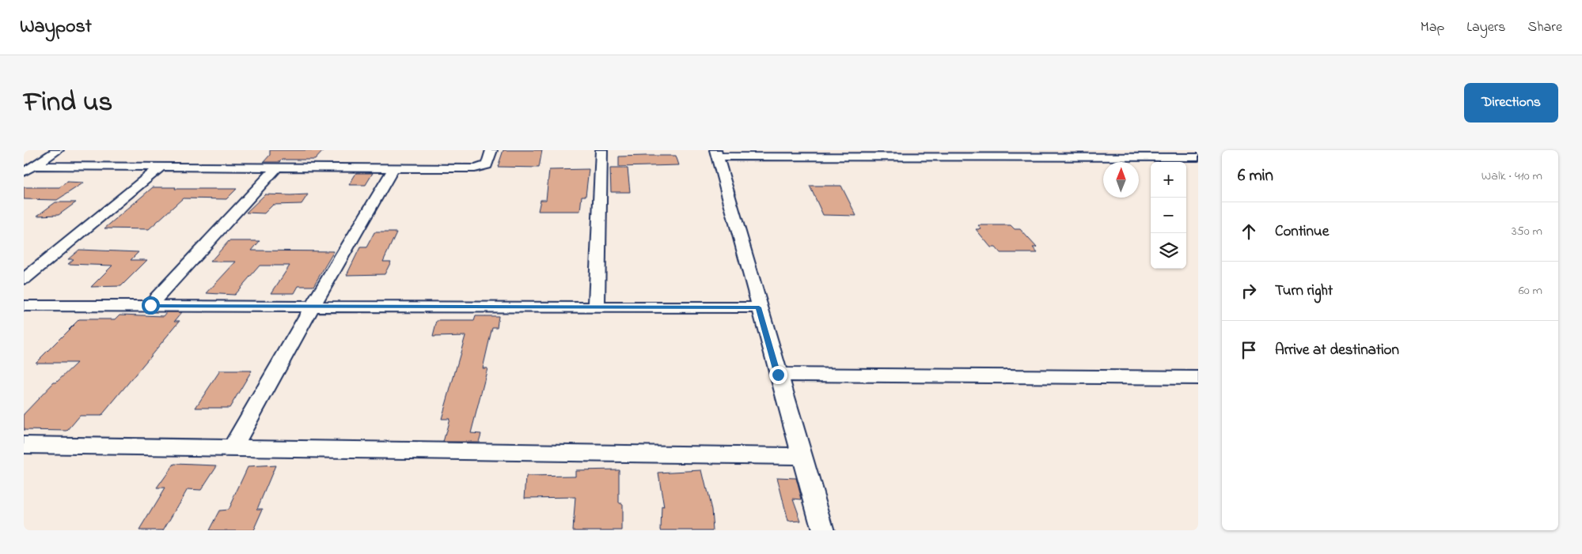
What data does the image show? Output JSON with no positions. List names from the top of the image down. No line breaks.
{"north":"top","page":{"header":"Waypost","nav":["Map","Layers","Share"],"title":"Find us","buttons":"Directions","heading":["6 min","Walk · 410 m"],"map_buttons":["+","−"],"list":[["Continue","350 m"],["Turn right","60 m"],"Arrive at destination"]}}
